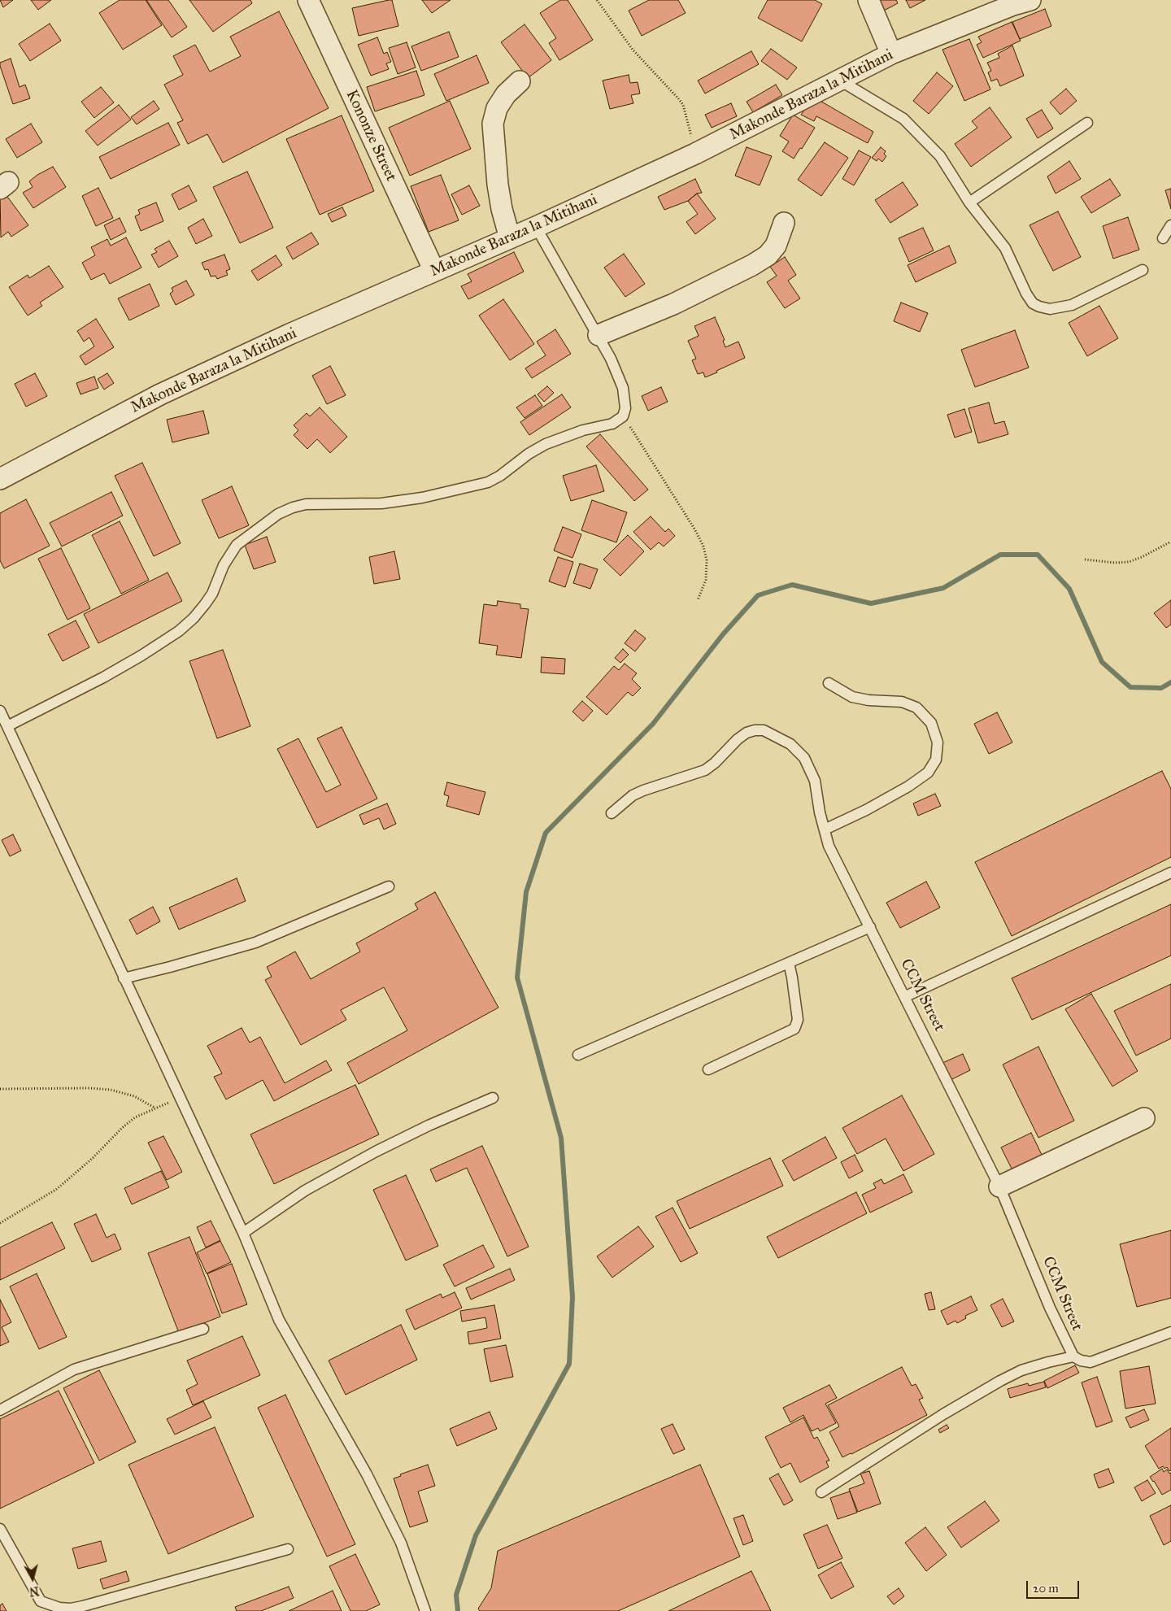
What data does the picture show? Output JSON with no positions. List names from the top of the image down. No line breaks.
{"streets":{"street":["Makonde Baraza la Mitihani","Kononze Street"],"lane":["CCM Street"]},"crossings":[["Makonde Baraza la Mitihani","Kononze Street"]],"scale_bar":"20 m","north":"bottom"}
